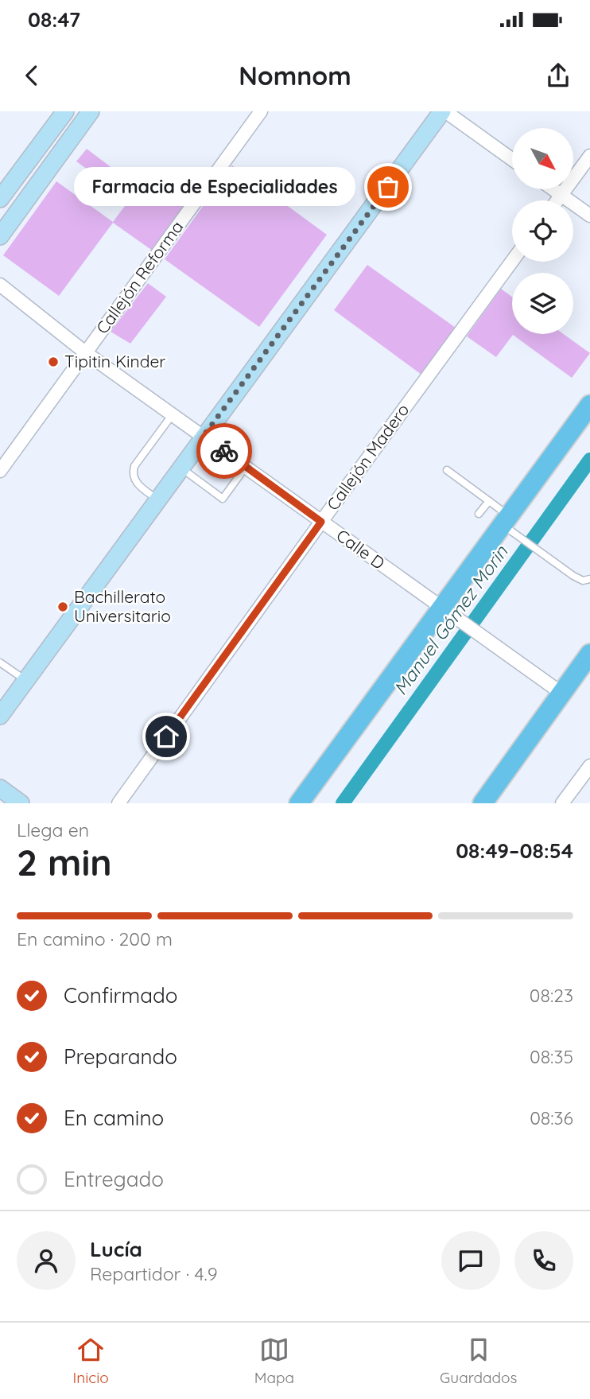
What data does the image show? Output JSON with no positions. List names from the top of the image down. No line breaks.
{"streets":{"street":["Callejón Reforma","Callejón Madero","Calle D"]},"crossings":[["Callejón Reforma","Calle D"],["Callejón Madero","Calle D"]],"water":["Manuel Gómez Morin"],"places":["Farmacia de Especialidades","Tipitin Kinder","Bachillerato Universitario"],"north":"bottom right","page":{"status":"08:47","header":"Nomnom","bubble":"Farmacia de Especialidades","heading":["2 min","Llega en","08:49–08:54"],"panel":["Lucía","Repartidor · 4.9"],"bar":"En camino · 200 m","list":[["Confirmado","08:23"],["Preparando","08:35"],["En camino","08:36"],"Entregado"],"tabs":["Inicio","Mapa","Guardados"]}}
